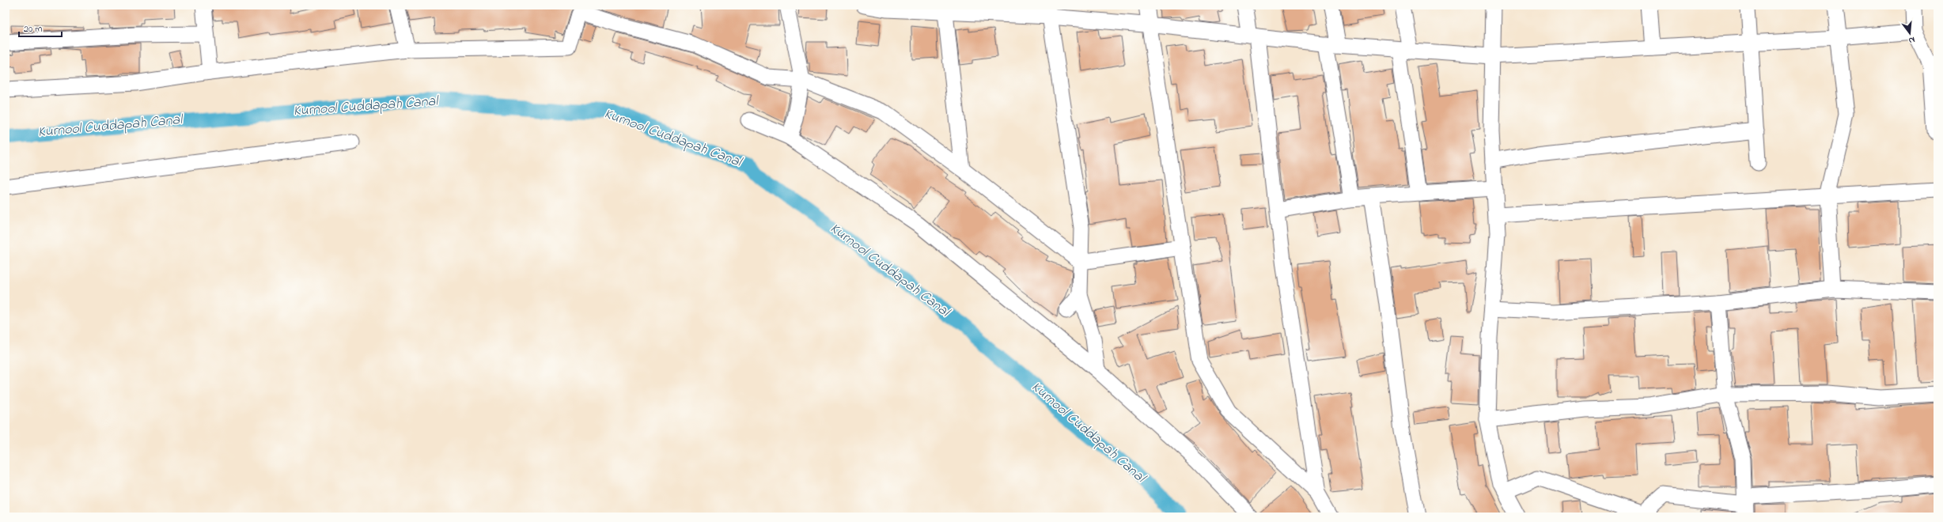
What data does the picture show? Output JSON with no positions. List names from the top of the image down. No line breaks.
{"water":["Kurnool Cuddapah Canal"],"scale_bar":"20 m","north":"bottom"}
